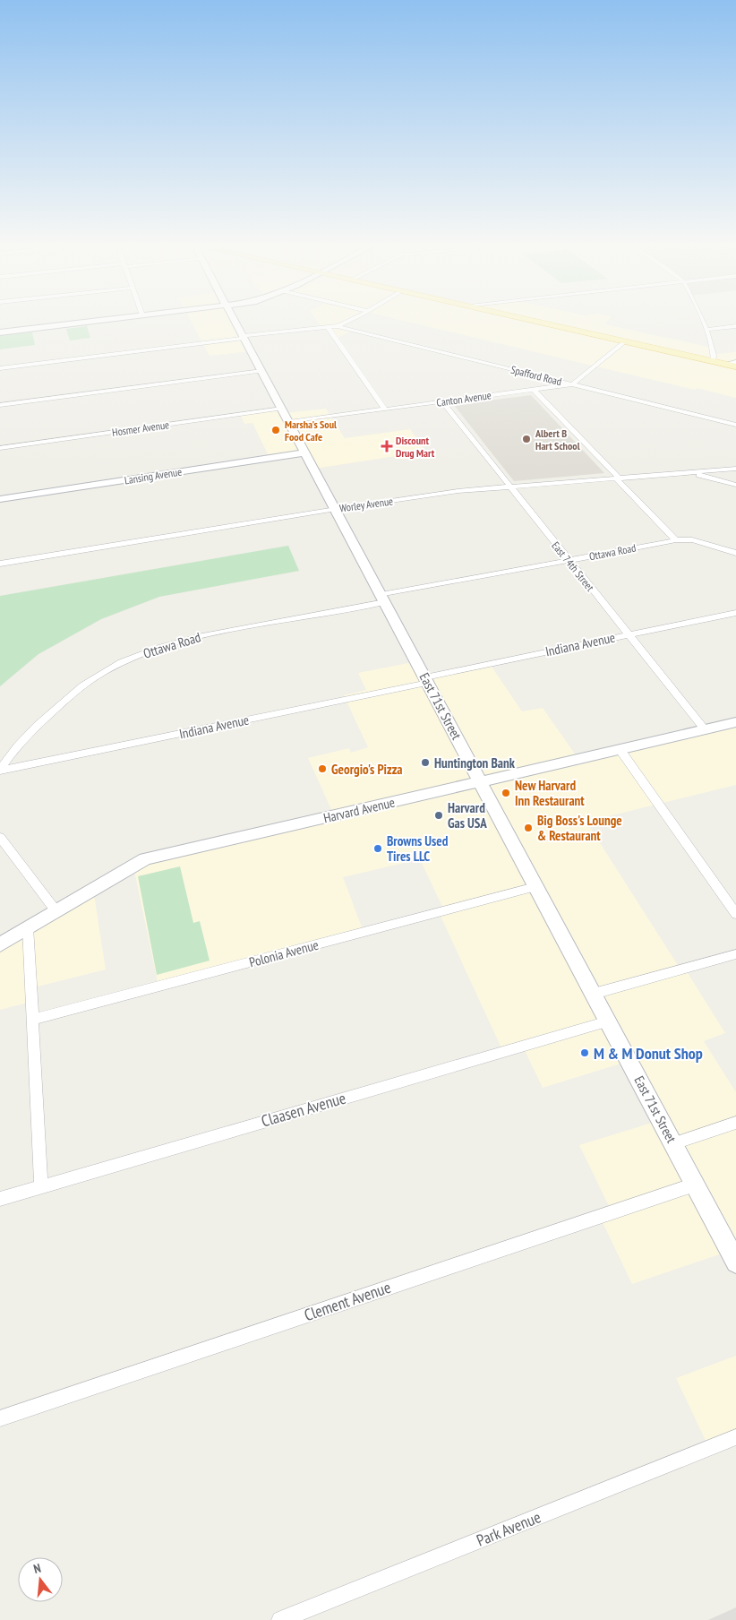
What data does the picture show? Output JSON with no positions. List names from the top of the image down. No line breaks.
{"streets":{"main road":["Lansing Avenue","East 71st Street","Harvard Avenue"],"street":["Spafford Road","Canton Avenue","Hosmer Avenue","Worley Avenue","Ottawa Road","East 74th Street","Indiana Avenue","Polonia Avenue","Claasen Avenue","Clement Avenue","Park Avenue"]},"crossings":[["Spafford Road","Canton Avenue"],["Canton Avenue","East 74th Street"],["Canton Avenue","East 71st Street"],["Hosmer Avenue","East 71st Street"],["Lansing Avenue","East 71st Street"],["Worley Avenue","East 74th Street"],["Worley Avenue","East 71st Street"],["Ottawa Road","East 74th Street"],["Ottawa Road","Indiana Avenue"],["Ottawa Road","East 71st Street"],["East 74th Street","Indiana Avenue"],["East 74th Street","Harvard Avenue"],["Indiana Avenue","East 71st Street"],["East 71st Street","Harvard Avenue"],["East 71st Street","Polonia Avenue"],["East 71st Street","Claasen Avenue"],["East 71st Street","Clement Avenue"]],"places":{"other":["Marsha's Soul Food Cafe","Albert B Hart School","Huntington Bank","Georgio's Pizza","New Harvard Inn Restaurant","Harvard Gas USA","Big Boss's Lounge & Restaurant","Browns Used Tires LLC","M & M Donut Shop"],"health":["Discount Drug Mart"]},"north":"top"}
